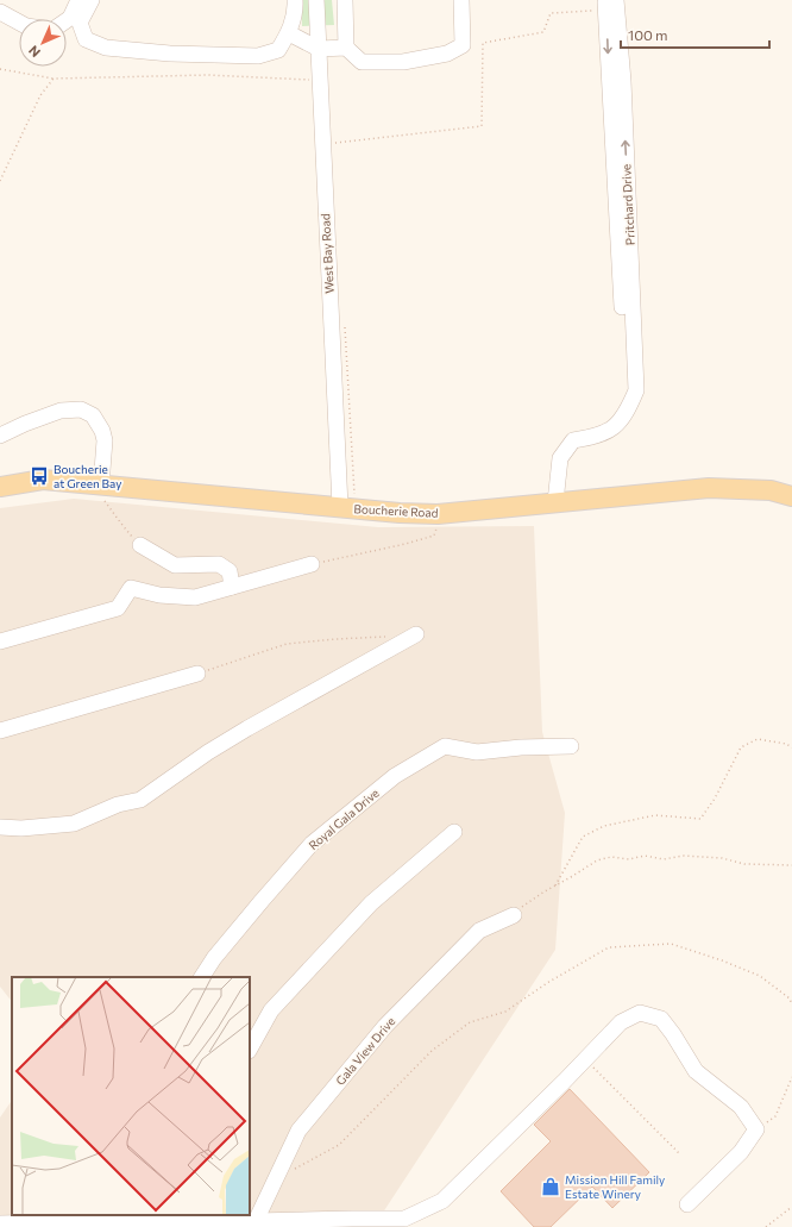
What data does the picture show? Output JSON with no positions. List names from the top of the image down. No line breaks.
{"streets":{"main road":["Boucherie Road"],"street":["Pritchard Drive","West Bay Road","Royal Gala Drive","Gala View Drive"]},"crossings":[["Pritchard Drive","Boucherie Road"],["West Bay Road","Boucherie Road"]],"places":{"bus stop":["Boucherie at Green Bay"],"shop":["Mission Hill Family Estate Winery"]},"scale_bar":"100 m","north":"bottom left"}
